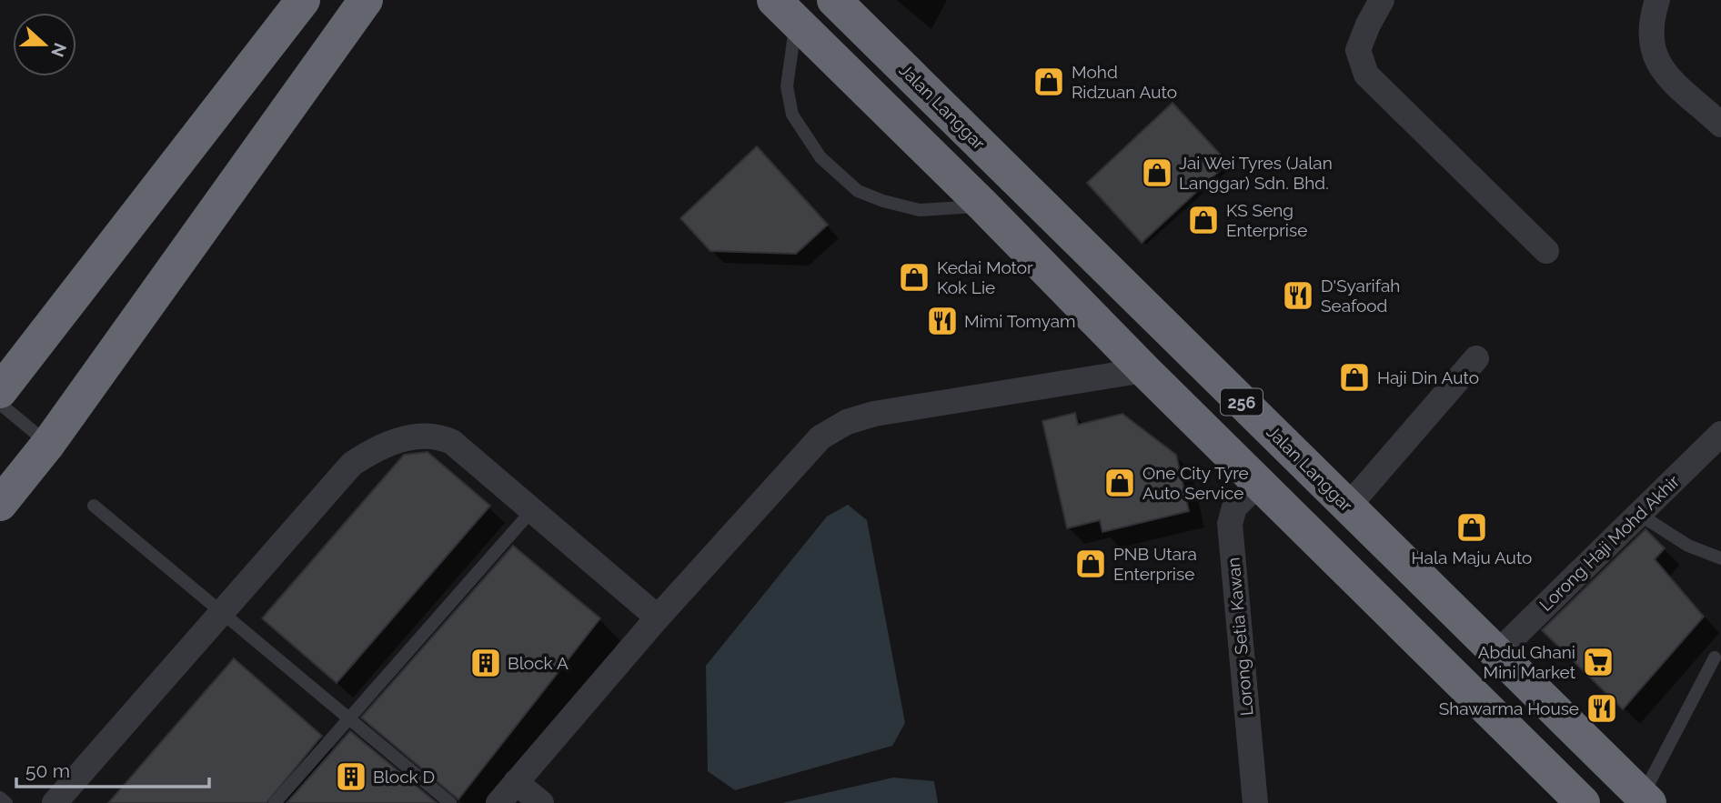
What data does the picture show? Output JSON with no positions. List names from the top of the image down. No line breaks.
{"streets":{"highway":["Jalan Langgar","256"],"street":["Lorong Haji Mohd Akhir","Lorong Setia Kawan"]},"crossings":[["Jalan Langgar","Lorong Haji Mohd Akhir"],["256","Lorong Setia Kawan"]],"places":{"shop":["Mohd Ridzuan Auto","Jai Wei Tyres (Jalan Langgar) Sdn. Bhd.","KS Seng Enterprise","Kedai Motor Kok Lie","Haji Din Auto","One City Tyre Auto Service","Hala Maju Auto","PNB Utara Enterprise"],"restaurant":["D'Syarifah Seafood","Mimi Tomyam","Shawarma House"],"supermarket":["Abdul Ghani Mini Market"],"building":["Block A","Block D"]},"scale_bar":"50 m","north":"right"}
